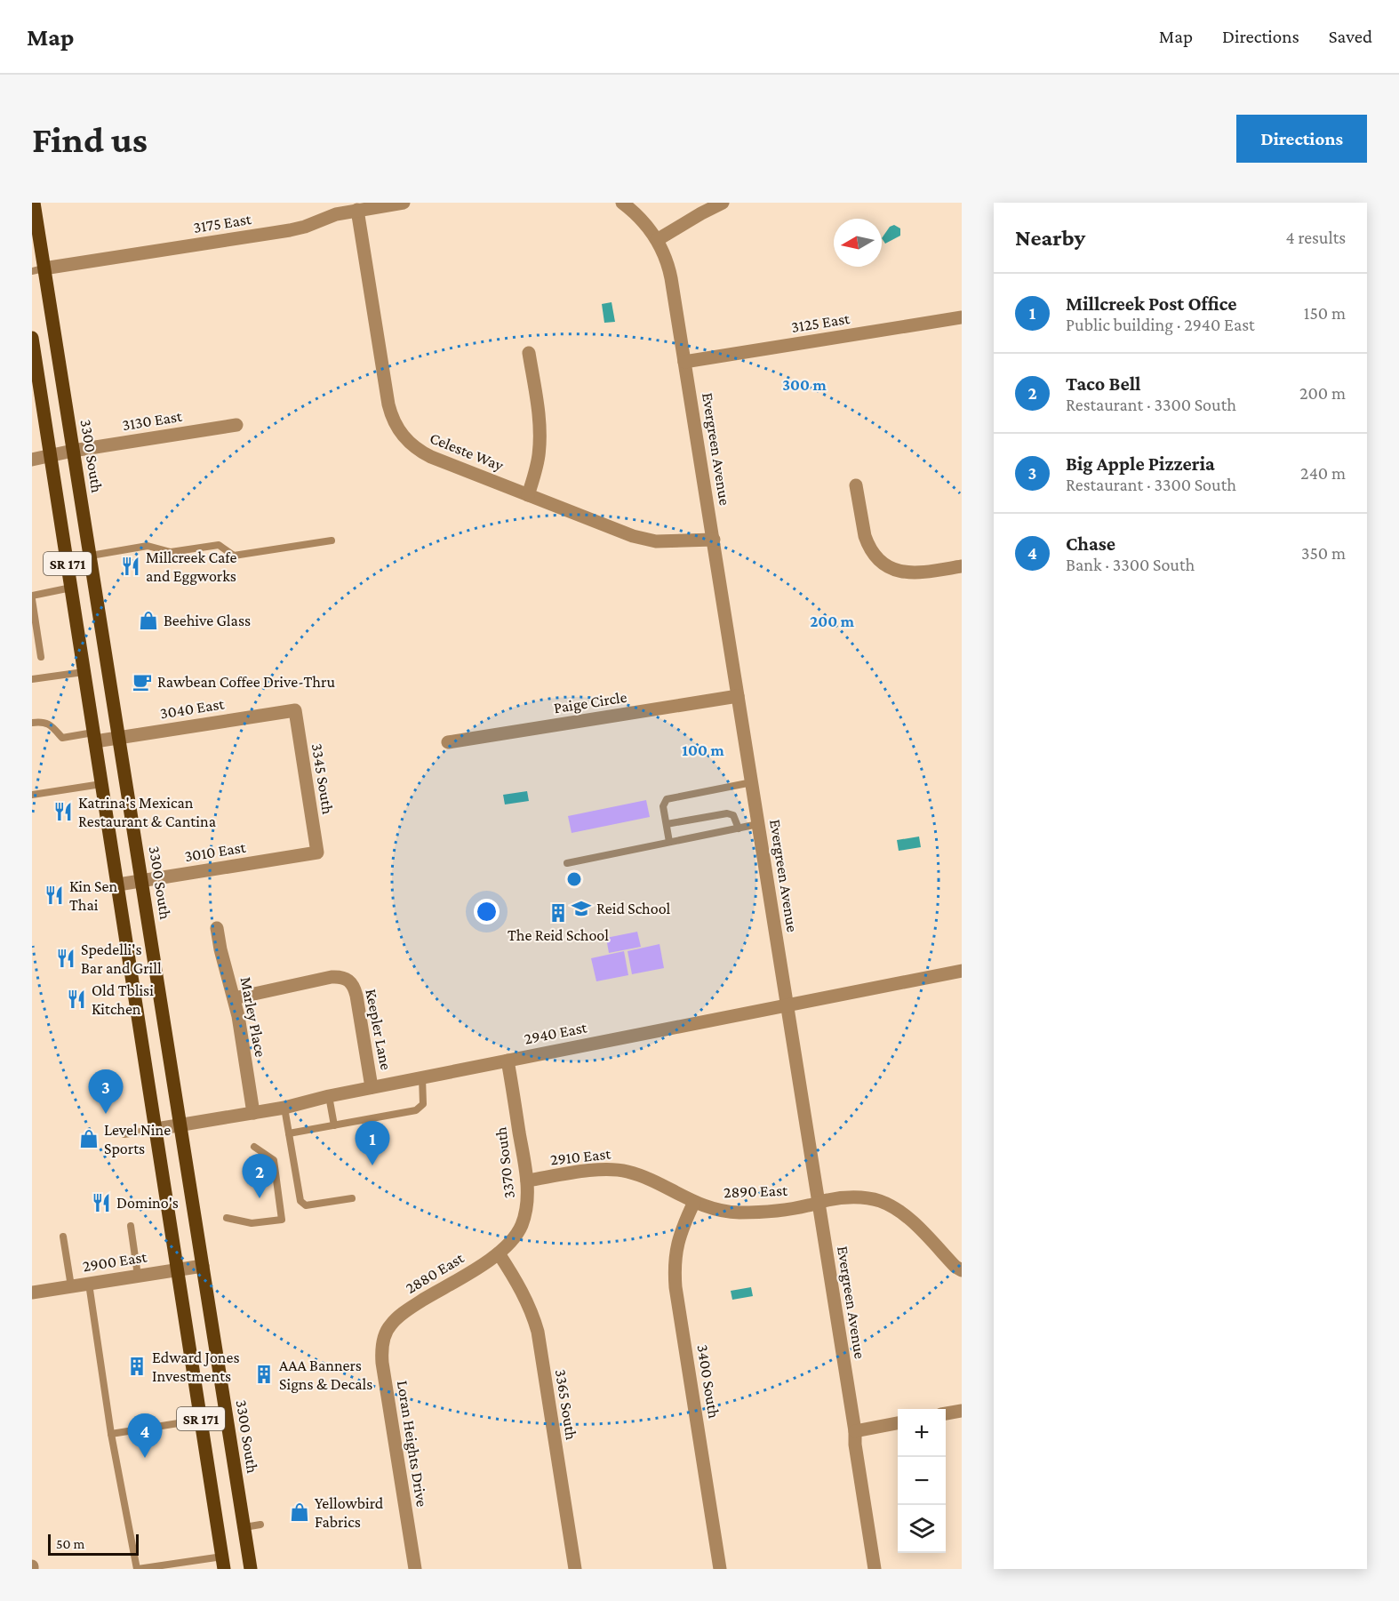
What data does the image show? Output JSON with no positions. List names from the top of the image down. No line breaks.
{"streets":{"main road":["3300 South","SR 171"],"street":["3175 East","3125 East","3130 East","Evergreen Avenue","Celeste Way","Paige Circle","3040 East","3345 South","3010 East","Marley Place","Keepler Lane","2940 East","2910 East","3370 South","2890 East","2900 East","2880 East","3400 South","3365 South","Loran Heights Drive"]},"crossings":[["3175 East","Celeste Way"],["3175 East","3300 South"],["3125 East","Evergreen Avenue"],["3130 East","3300 South"],["3130 East","SR 171"],["Evergreen Avenue","Celeste Way"],["Evergreen Avenue","Paige Circle"],["Evergreen Avenue","2940 East"],["Evergreen Avenue","2890 East"],["3300 South","3040 East"],["3300 South","3010 East"],["3300 South","2940 East"],["3300 South","2900 East"],["SR 171","3040 East"],["SR 171","3010 East"],["SR 171","2940 East"],["SR 171","2900 East"],["3040 East","3345 South"],["3345 South","3010 East"],["Marley Place","Keepler Lane"],["Marley Place","2940 East"],["Keepler Lane","2940 East"],["2940 East","3370 South"],["2910 East","3370 South"],["2910 East","2890 East"],["2910 East","3400 South"],["3370 South","2880 East"],["3370 South","3365 South"],["2890 East","3400 South"],["2880 East","3365 South"],["2880 East","Loran Heights Drive"]],"places":{"restaurant":["Millcreek Cafe and Eggworks","Katrina's Mexican Restaurant & Cantina","Kin Sen Thai","Spedelli's Bar and Grill","Old Tblisi Kitchen","Domino's"],"shop":["Beehive Glass","Level Nine Sports","Yellowbird Fabrics"],"cafe":["Rawbean Coffee Drive-Thru"],"school or university":["Reid School"],"building":["The Reid School","Edward Jones Investments","AAA Banners Signs & Decals"]},"scale_bar":"50 m","north":"left","page":{"header":"Map","nav":["Map","Directions","Saved"],"buttons":"Directions","title":"Find us","heading":["Nearby","4 results"],"list":[{"mark":"1","name":"Millcreek Post Office","note":"Public building · 2940 East","value":"150 m"},{"mark":"2","name":"Taco Bell","note":"Restaurant · 3300 South","value":"200 m"},{"mark":"3","name":"Big Apple Pizzeria","note":"Restaurant · 3300 South","value":"240 m"},{"mark":"4","name":"Chase","note":"Bank · 3300 South","value":"350 m"}],"pins":["3","1","2","4"],"map_buttons":["+","−"],"scale":"50 m"},"rings":["300 m","200 m","100 m"]}
